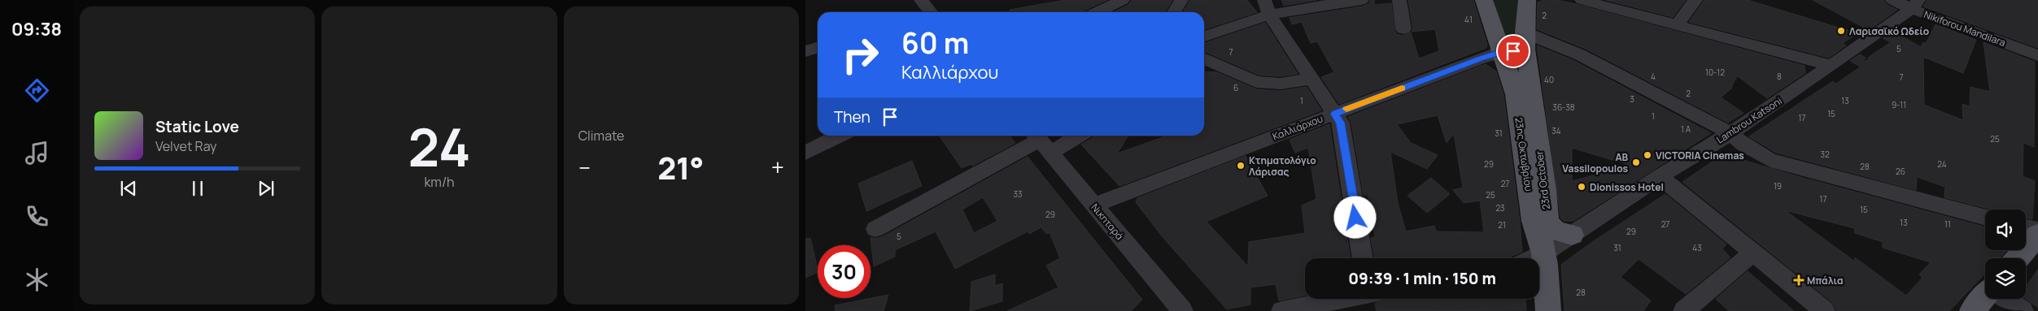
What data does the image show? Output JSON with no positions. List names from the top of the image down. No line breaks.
{"streets":{"main road":["23ης Οκτωβρίου","23rd October"],"street":["Nikiforou Mandilara","Lambrou Katsoni","Καλλιάρχου","Νικηταρά"]},"crossings":[["Nikiforou Mandilara","Lambrou Katsoni"],["Καλλιάρχου","23ης Οκτωβρίου"],["Καλλιάρχου","23rd October"],["Καλλιάρχου","Νικηταρά"],["23ης Οκτωβρίου","23rd October"]],"places":{"other":["Λαρισαϊκό Ωδείο","VICTORIA Cinemas","AB Vassilopoulos","Κτηματολόγιο Λάρισας","Dionissos Hotel"],"health":["Μπάλια"]},"house_numbers":["2","41","5","7","10-12","4","8","7","40","6","2","3","1","13","9-11","36-38","15","1","17","1 A","34","31","25","32","29","24","28","26","27","19","33","25","17","23","15","29","13","27","11","21","29","5","31","43","28"],"page":{"tabs":"09:38","tile":[["24","km/h"],"Climate"],"turn":["60 m","Καλλιάρχου"],"then":"Then","song":["Static Love","Velvet Ray"],"heat":["−","21°","+"],"limit":"30","trip":"09:39 · 1 min · 150 m"}}
